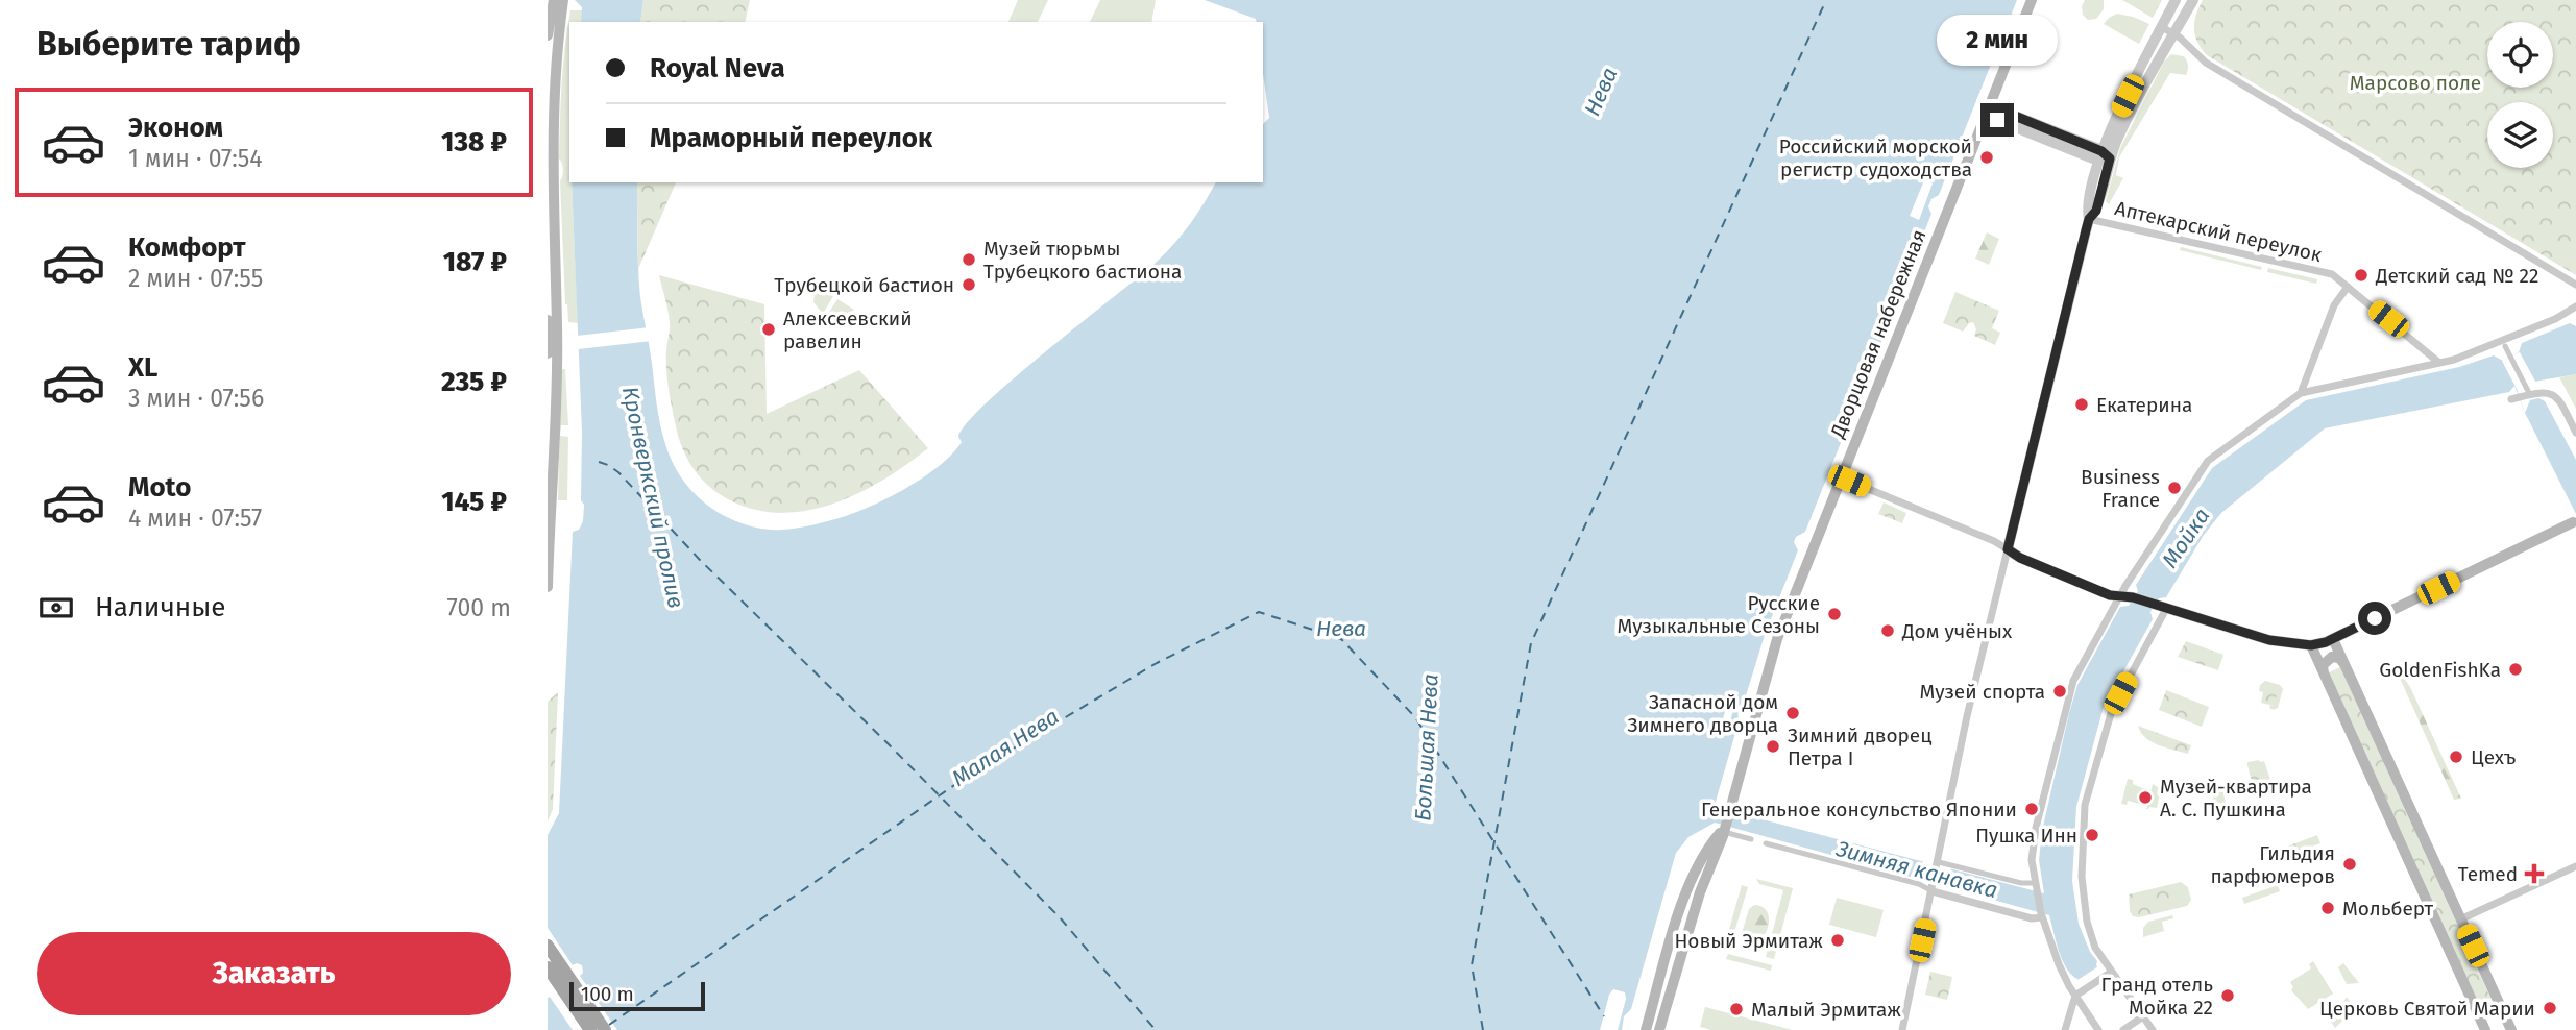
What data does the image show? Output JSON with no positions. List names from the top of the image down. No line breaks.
{"streets":{"main road":["Дворцовая набережная"],"street":["Аптекарский переулок"]},"water":["Нева","Кронверкский пролив","Мойка","Малая Нева","Большая Нева","Зимняя канавка"],"parks":["Марсово поле"],"places":{"other":["Российский морской регистр судоходства","Музей тюрьмы Трубецкого бастиона","Детский сад № 22","Трубецкой бастион","Алексеевский равелин","Екатерина","Business France","Русские Музыкальные Сезоны","Дом учёных","GoldenFishKa","Музей спорта","Запасной дом Зимнего дворца","Зимний дворец Петра I","Цехъ","Музей-квартира А. С. Пушкина","Генеральное консульство Японии","Пушка Инн","Гильдия парфюмеров","Мольберт","Новый Эрмитаж","Гранд отель Мойка 22","Церковь Святой Марии","Малый Эрмитаж"],"health":["Temed"]},"scale_bar":"100 m","page":{"heading":"Выберите тариф","bubble":"2 мин","banner":["Royal Neva","Мраморный переулок"],"list":[{"name":"Эконом","note":"1 мин · 07:54","value":"138 ₽"},{"name":"Комфорт","note":"2 мин · 07:55","value":"187 ₽"},{"name":"XL","note":"3 мин · 07:56","value":"235 ₽"},{"name":"Moto","note":"4 мин · 07:57","value":"145 ₽"}],"pay":["Наличные","700 m"],"buttons":"Заказать","scale":"100 m"}}
